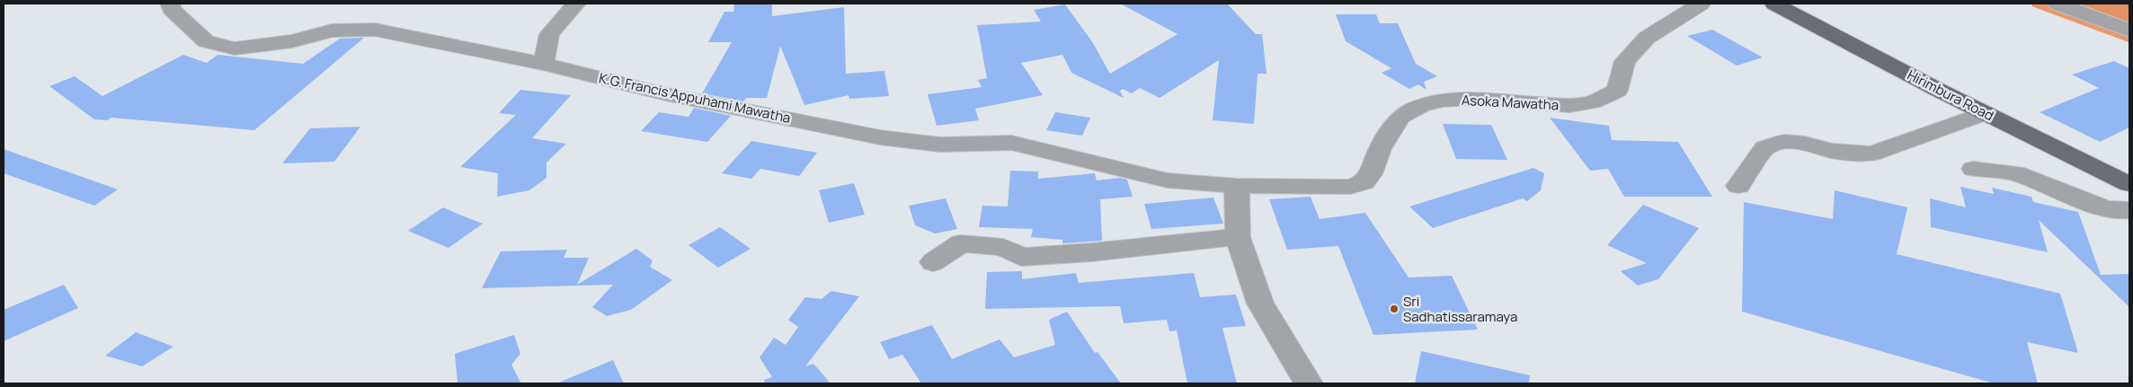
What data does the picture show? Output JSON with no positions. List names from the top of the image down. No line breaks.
{"streets":{"main road":["Hirimbura Road"],"street":["K.G. Francis Appuhami Mawatha","Asoka Mawatha"]},"crossings":[["K.G. Francis Appuhami Mawatha","Asoka Mawatha"]],"places":["Sri Sadhatissaramaya"]}
